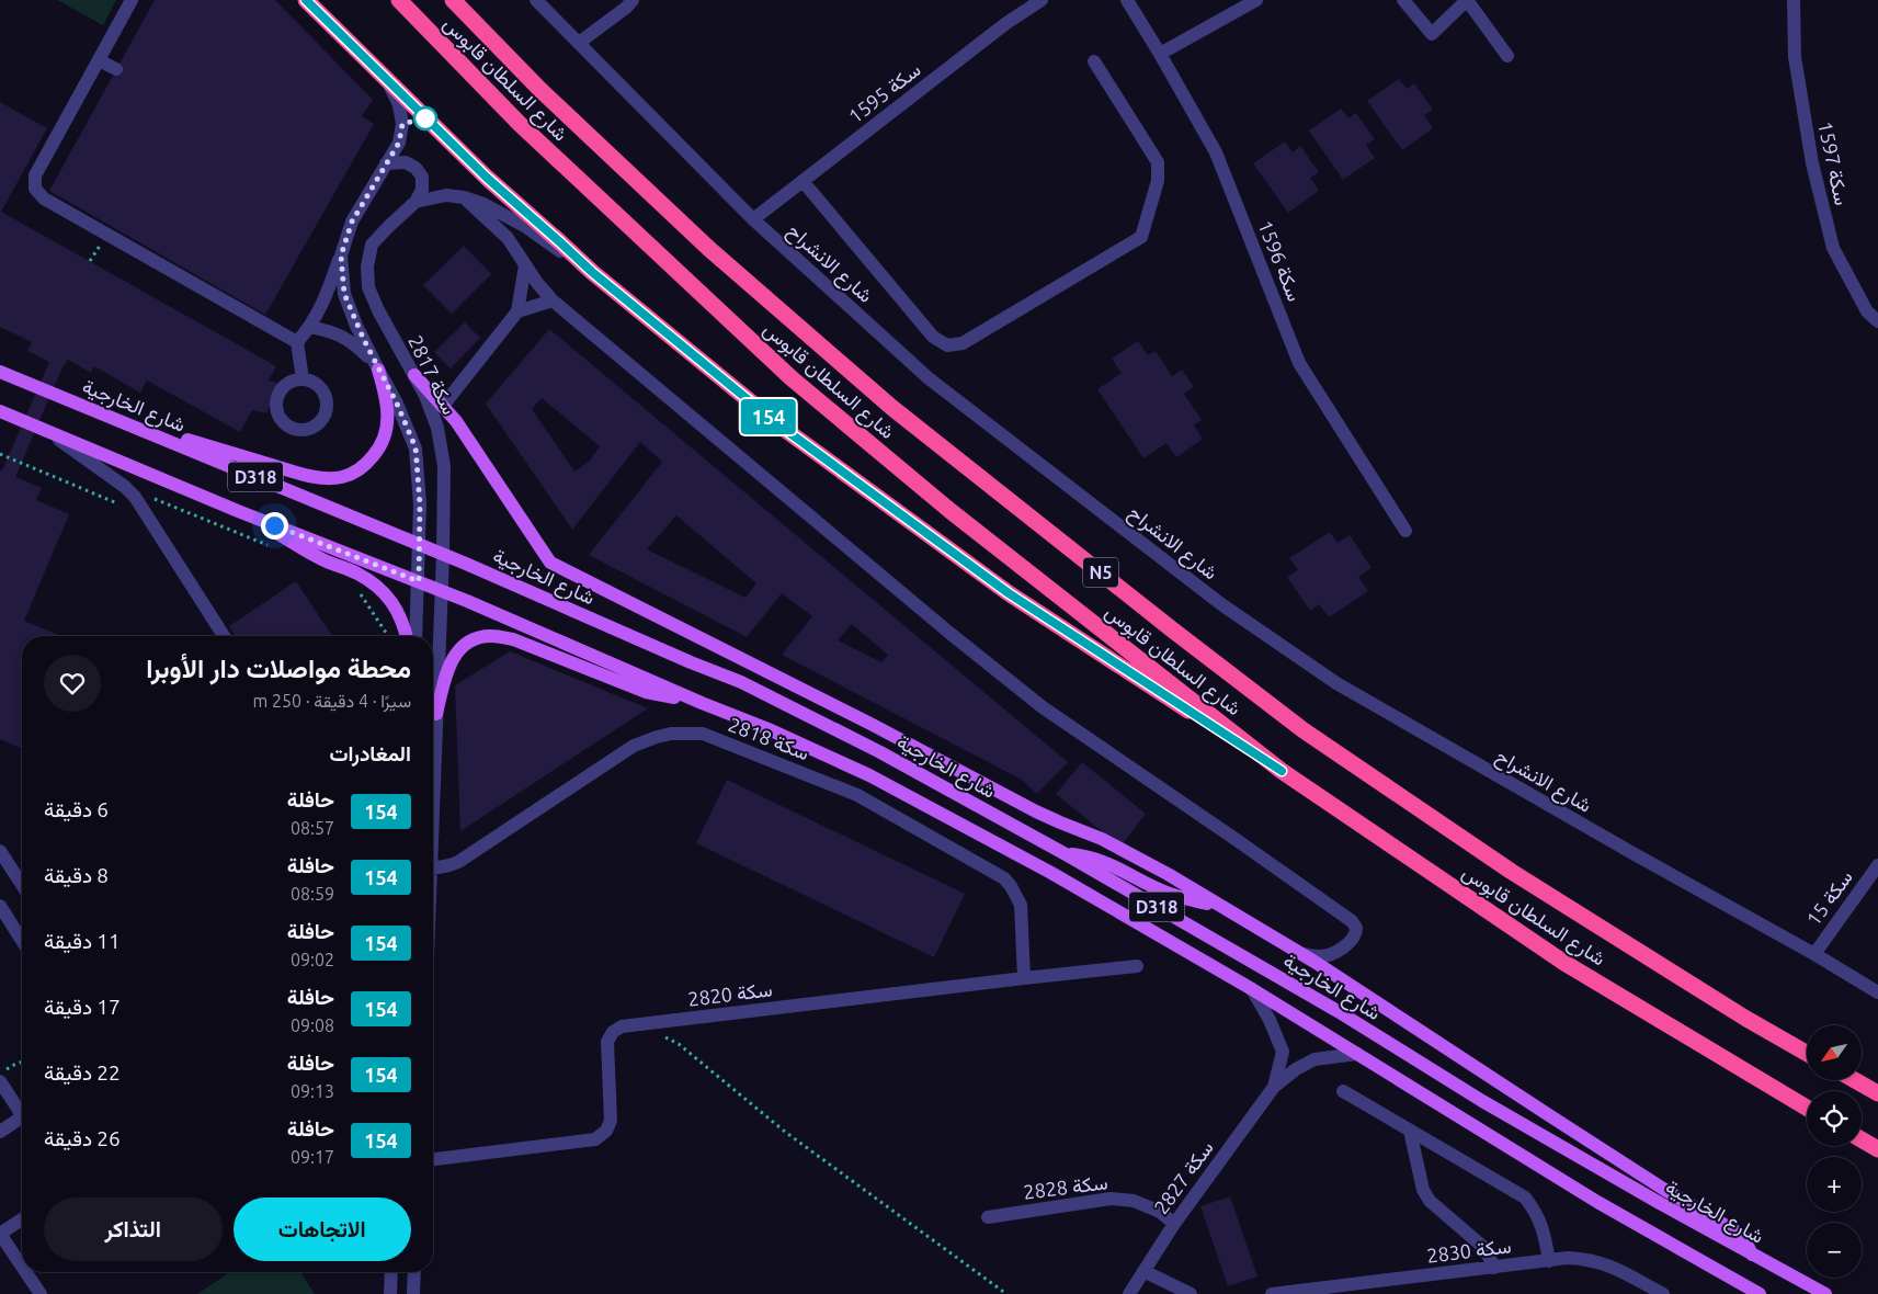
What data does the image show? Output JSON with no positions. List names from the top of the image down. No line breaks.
{"streets":{"highway":["شارع السلطان قابوس","N5"],"main road":["شارع الخارجية","D318"],"street":["سكة 1595","سكة 1597","سكة 1596","شارع الانشراح","سكة 2817","سكة 2818","سكة 15","سكة 2820","سكة 2827","سكة 2828","سكة 2830"]},"crossings":[["سكة 1595","شارع الانشراح"],["شارع الانشراح","سكة 15"],["سكة 2817","شارع الخارجية"],["سكة 2817","D318"],["D318","سكة 2827"],["سكة 2818","سكة 2820"],["سكة 2827","سكة 2828"]],"lines":["bus line 154"],"north":"bottom left","page":{"on_map":"154","heading":[["محطة مواصلات دار الأوبرا","سيرًا · 4 دقيقة · 250 m"],"المغادرات"],"list":[{"mark":"154","name":"حافلة","note":"08:57","value":"6 دقيقة"},{"mark":"154","name":"حافلة","note":"08:59","value":"8 دقيقة"},{"mark":"154","name":"حافلة","note":"09:02","value":"11 دقيقة"},{"mark":"154","name":"حافلة","note":"09:08","value":"17 دقيقة"},{"mark":"154","name":"حافلة","note":"09:13","value":"22 دقيقة"},{"mark":"154","name":"حافلة","note":"09:17","value":"26 دقيقة"}],"map_buttons":["+","−"],"buttons":["الاتجاهات","التذاكر"]}}
